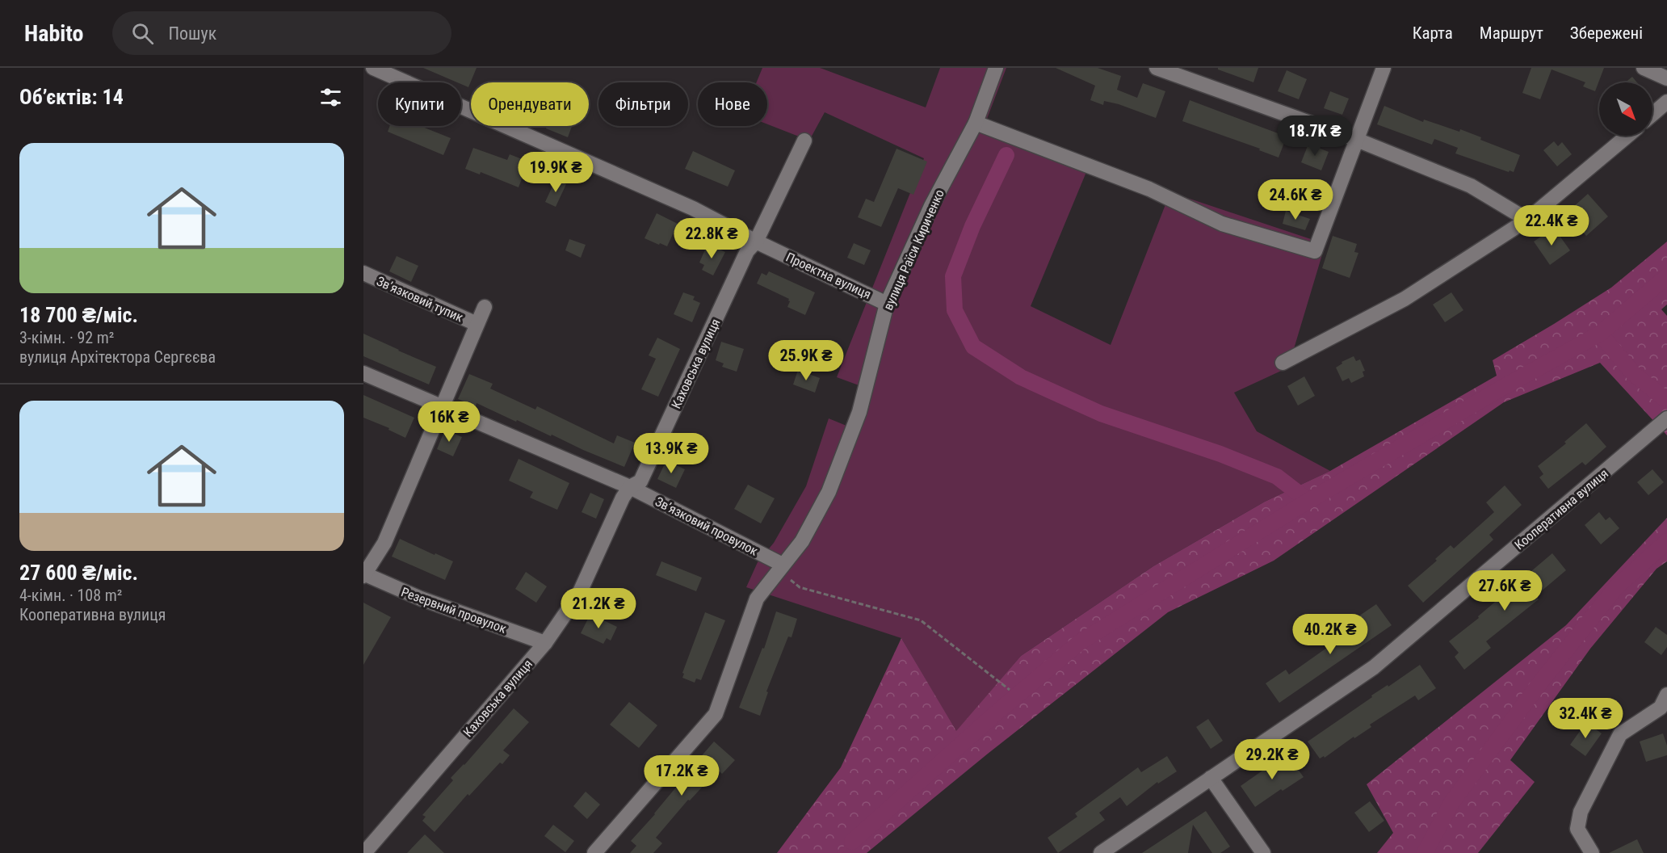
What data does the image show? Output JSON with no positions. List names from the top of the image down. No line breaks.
{"streets":{"street":["вулиця Раїси Кириченко","Проектна вулиця","Звʼязковий тупик","Каховська вулиця","Кооперативна вулиця","Звʼязковий провулок","Резервний провулок"]},"crossings":[["вулиця Раїси Кириченко","Проектна вулиця"],["вулиця Раїси Кириченко","Звʼязковий провулок"],["Проектна вулиця","Каховська вулиця"],["Каховська вулиця","Звʼязковий провулок"],["Каховська вулиця","Резервний провулок"]],"north":"bottom right","page":{"header":"Habito","search":"Пошук","nav":["Карта","Маршрут","Збережені"],"heading":"Об’єктів: 14","chip":["Купити","Орендувати","Фільтри","Нове"],"price":["18.7K ₴","19.9K ₴","24.6K ₴","22.4K ₴","22.8K ₴","25.9K ₴","16K ₴","13.9K ₴","27.6K ₴","21.2K ₴","40.2K ₴","32.4K ₴","29.2K ₴","17.2K ₴"],"list":[{"name":"18 700 ₴/міс.","note":"3-кімн. · 92 m² · вулиця Архітектора Сергєєва"},{"name":"27 600 ₴/міс.","note":"4-кімн. · 108 m² · Кооперативна вулиця"}]}}
